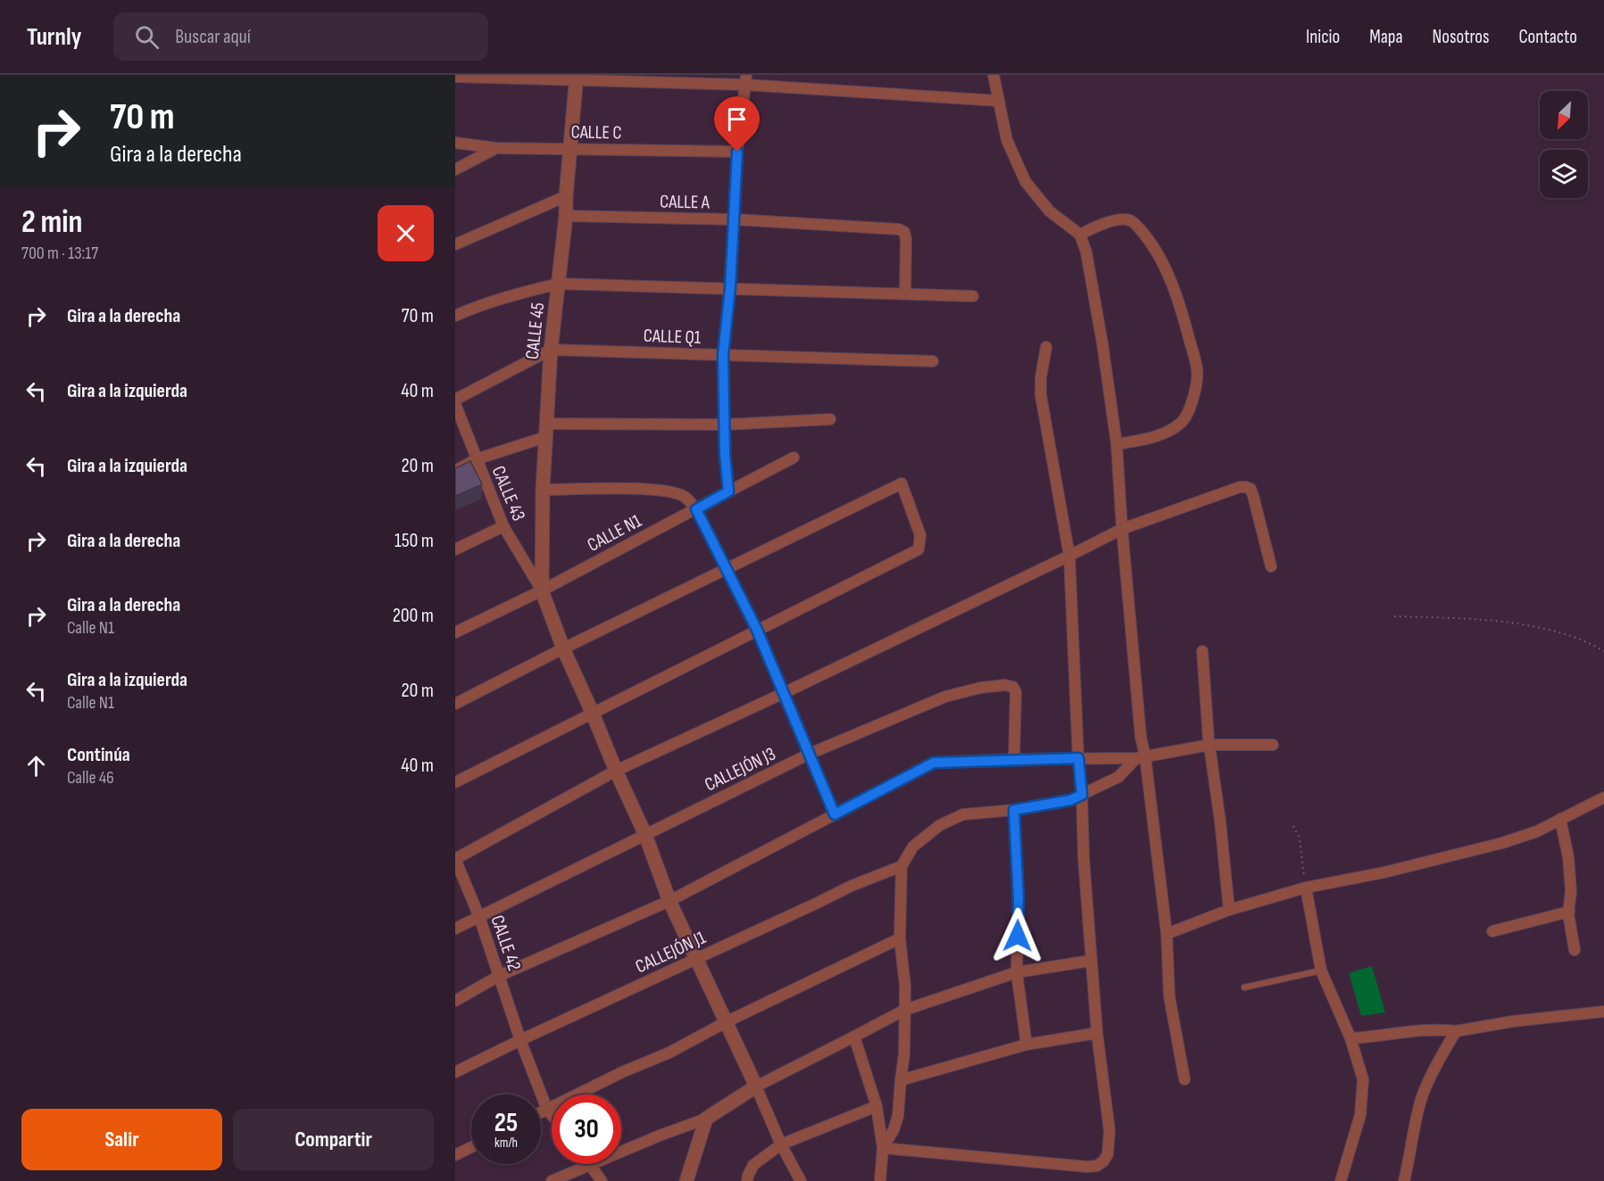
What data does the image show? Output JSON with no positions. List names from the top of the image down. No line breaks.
{"streets":{"street":["CALLE C","CALLE A","CALLE 45","CALLE Q1","CALLE 43","CALLE N1","CALLEJÓN J3","CALLE 42","CALLEJÓN J1"]},"crossings":[["CALLE C","CALLE 45"],["CALLE A","CALLE 45"],["CALLE 45","CALLE Q1"],["CALLE 45","CALLE 43"],["CALLE 45","CALLE N1"],["CALLE Q1","CALLE 43"],["CALLE 43","CALLE N1"],["CALLEJÓN J3","CALLE 42"],["CALLE 42","CALLEJÓN J1"]],"north":"bottom left","page":{"header":"Turnly","search":"Buscar aquí","nav":["Inicio","Mapa","Nosotros","Contacto"],"turn":["70 m","Gira a la derecha"],"heading":["2 min","700 m · 13:17"],"list":[{"name":"Gira a la derecha","value":"70 m"},{"name":"Gira a la izquierda","value":"40 m"},{"name":"Gira a la izquierda","value":"20 m"},{"name":"Gira a la derecha","value":"150 m"},{"name":"Gira a la derecha","note":"Calle N1","value":"200 m"},{"name":"Gira a la izquierda","note":"Calle N1","value":"20 m"},{"name":"Continúa","note":"Calle 46","value":"40 m"}],"speed":"25 km/h","limit":"30","buttons":["Salir","Compartir"]}}
